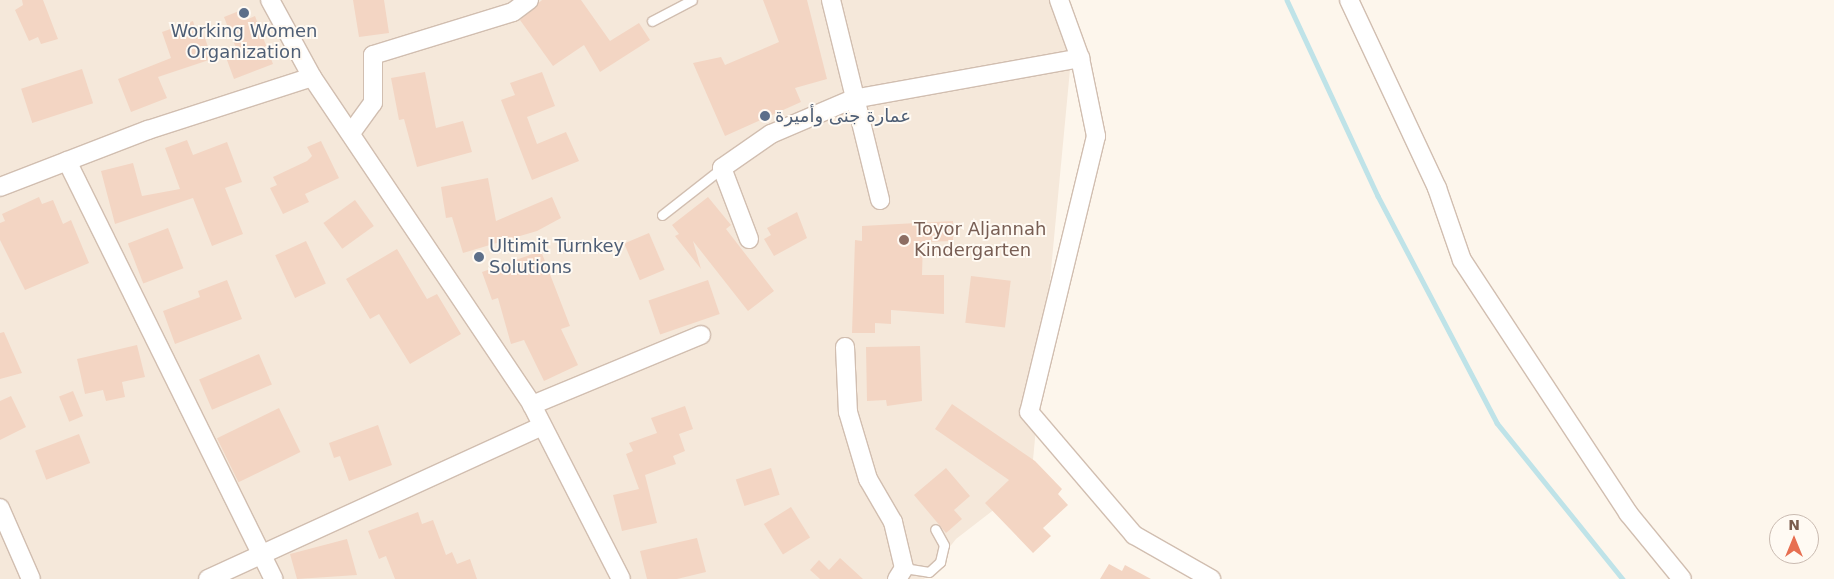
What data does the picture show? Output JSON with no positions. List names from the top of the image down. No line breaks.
{"places":["Working Women Organization","عمارة جنى وأميرة","Toyor Aljannah Kindergarten","Ultimit Turnkey Solutions"],"north":"top"}
